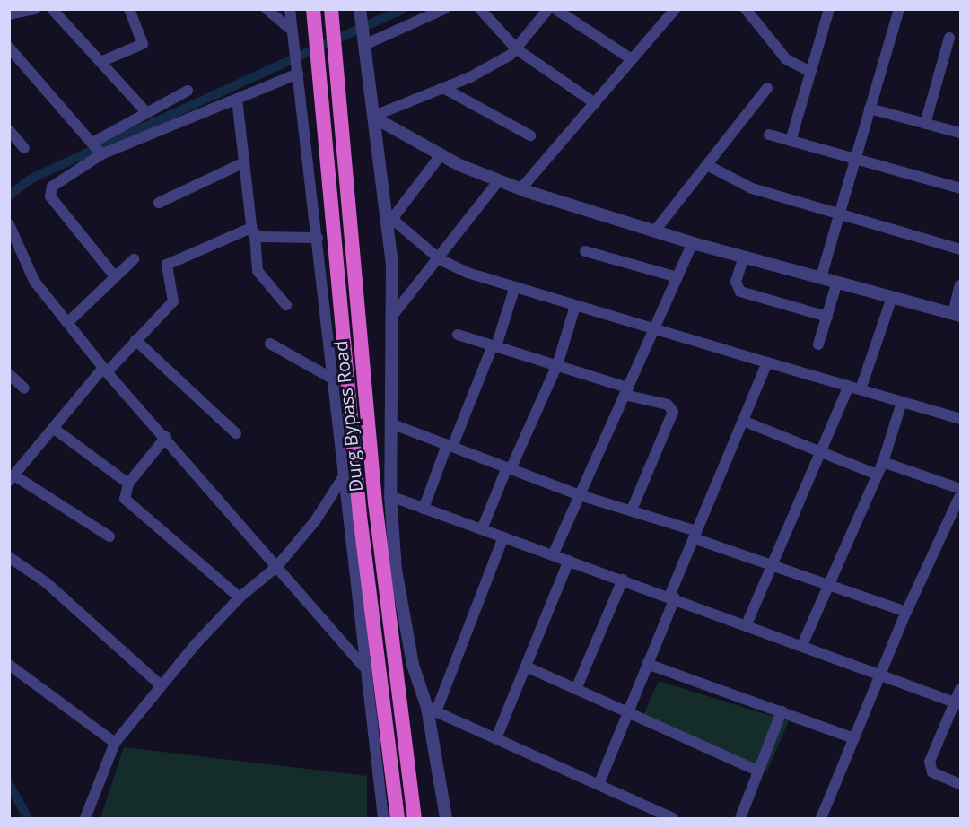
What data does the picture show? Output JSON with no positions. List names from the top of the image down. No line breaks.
{"streets":{"highway":["Durg Bypass Road"]}}
